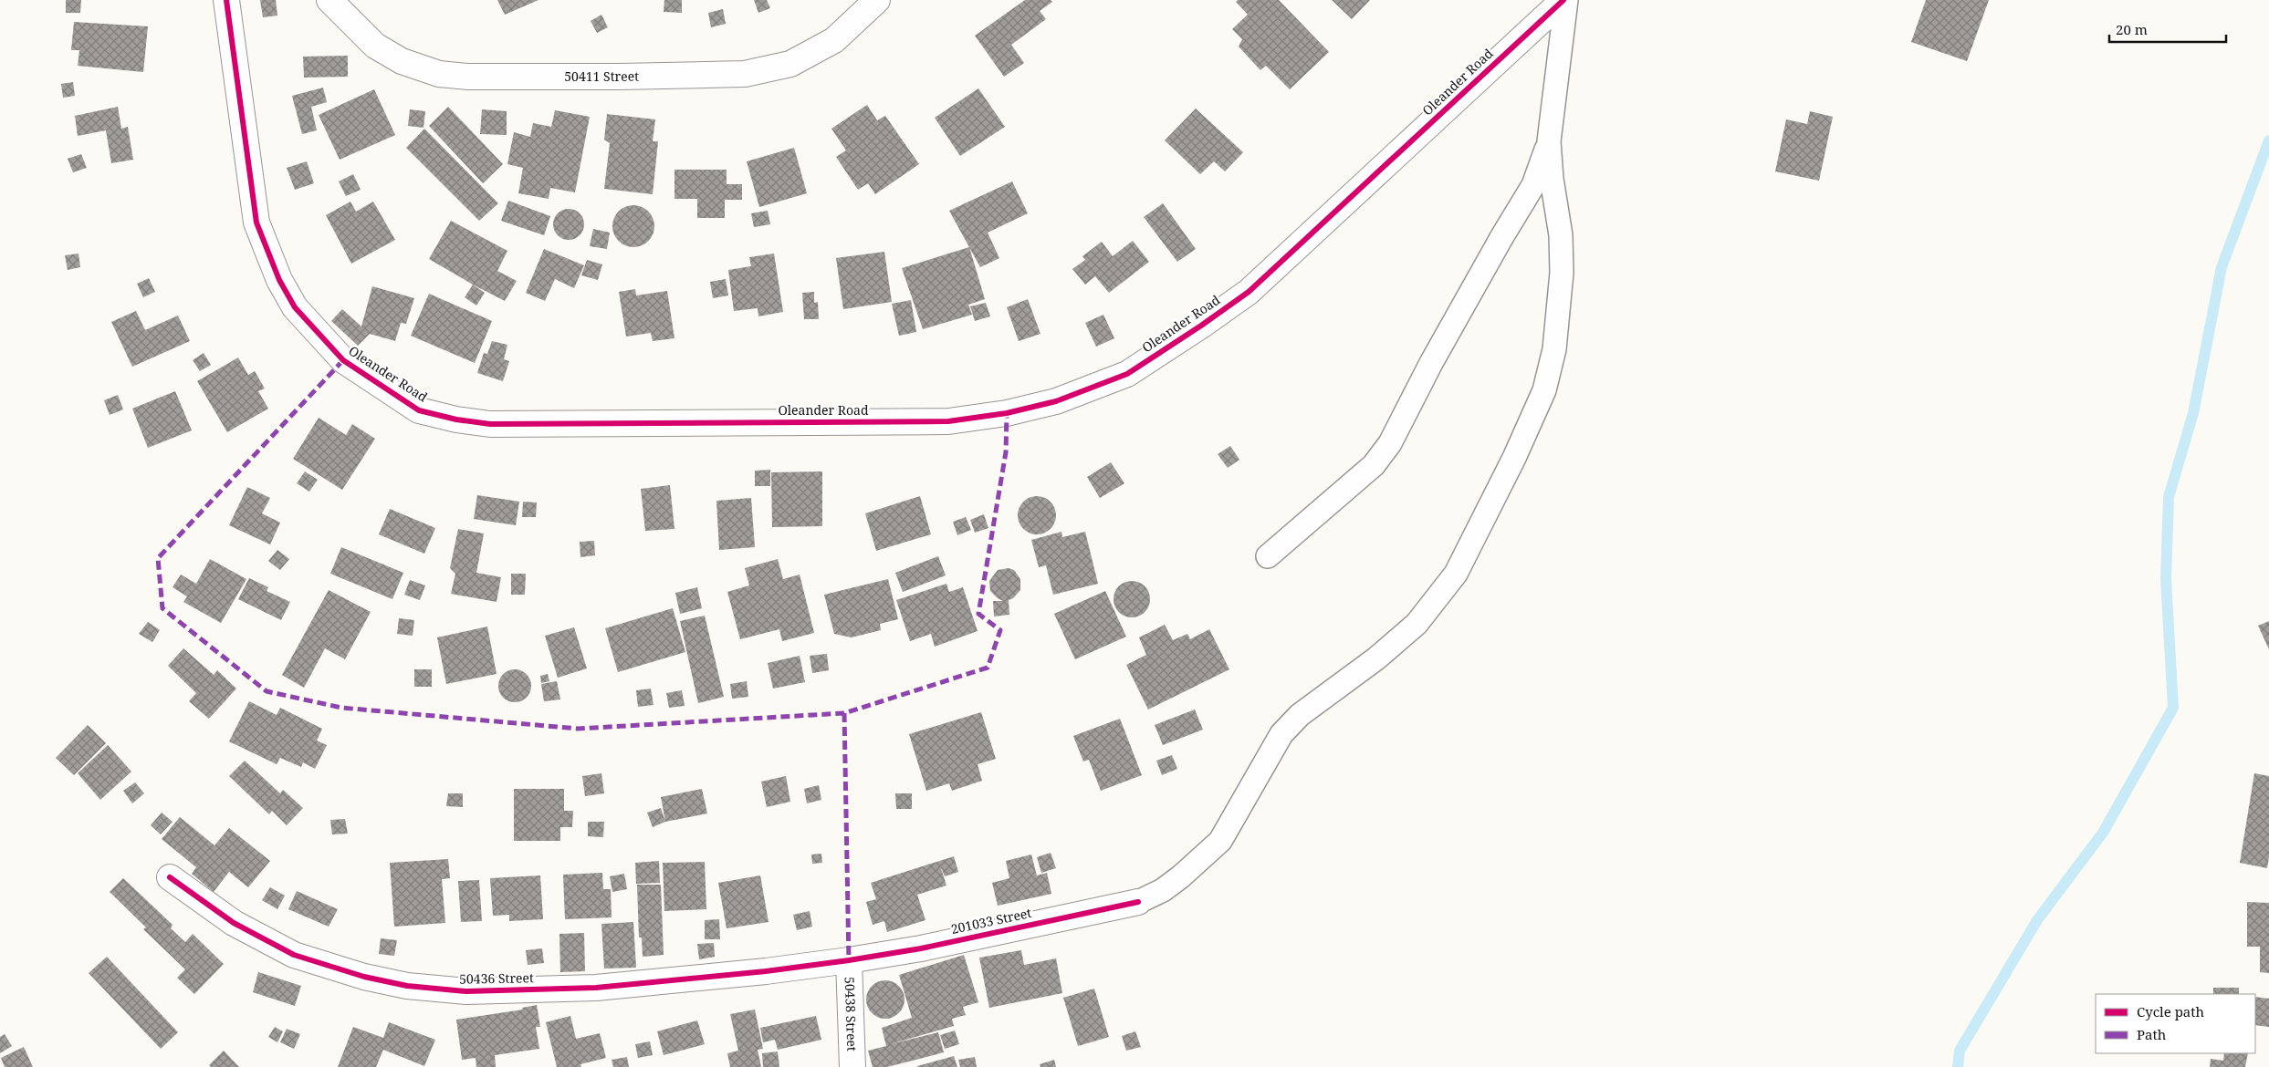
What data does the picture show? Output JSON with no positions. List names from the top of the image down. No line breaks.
{"streets":{"street":["50411 Street","Oleander Road","201033 Street","50436 Street","50438 Street"]},"crossings":[["201033 Street","50436 Street"],["201033 Street","50438 Street"],["50436 Street","50438 Street"]],"legend":["Cycle path","Path"],"scale_bar":"20 m"}
